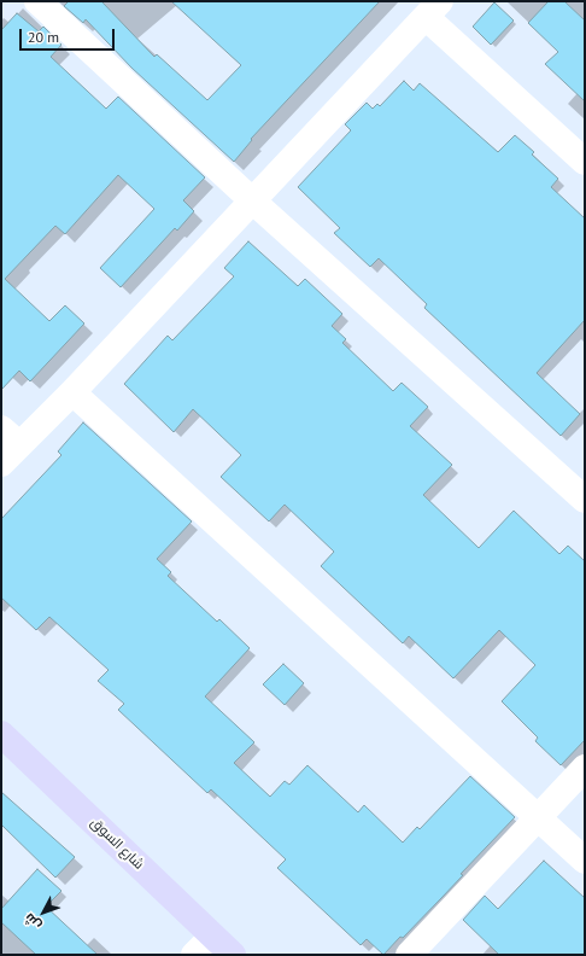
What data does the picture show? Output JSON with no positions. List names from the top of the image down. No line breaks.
{"streets":{"street":["شارع السوق"]},"scale_bar":"20 m","north":"bottom left"}
